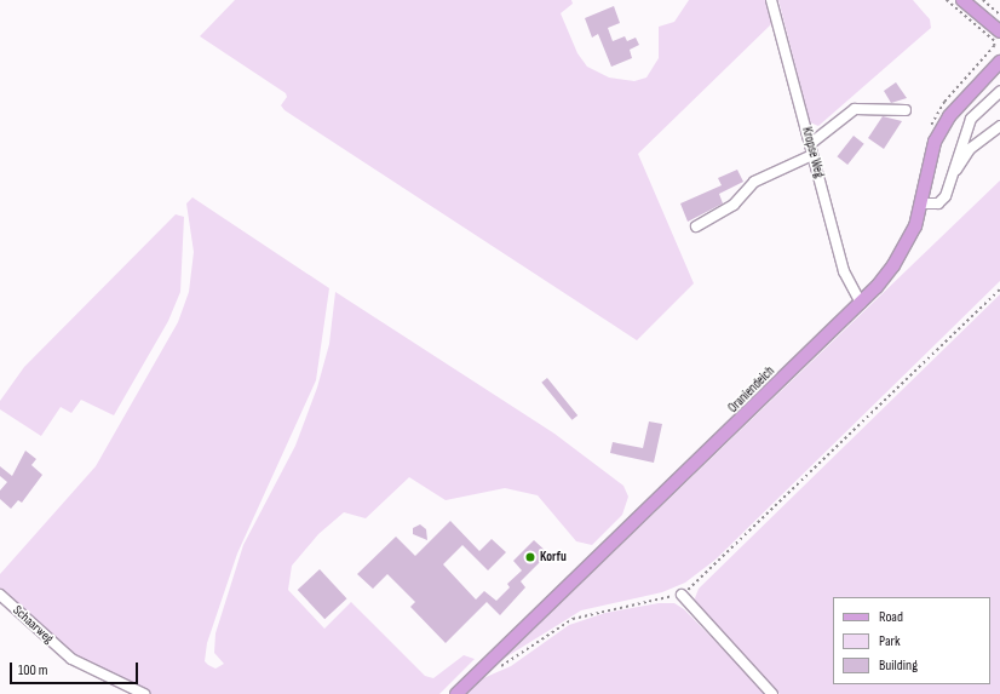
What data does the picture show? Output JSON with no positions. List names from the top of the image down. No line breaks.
{"streets":{"main road":["Oraniendeich"],"street":["Kropse Weg","Schaarweg"]},"crossings":[["Kropse Weg","Oraniendeich"]],"places":["Korfu"],"legend":["Road","Park","Building"],"scale_bar":"100 m"}
